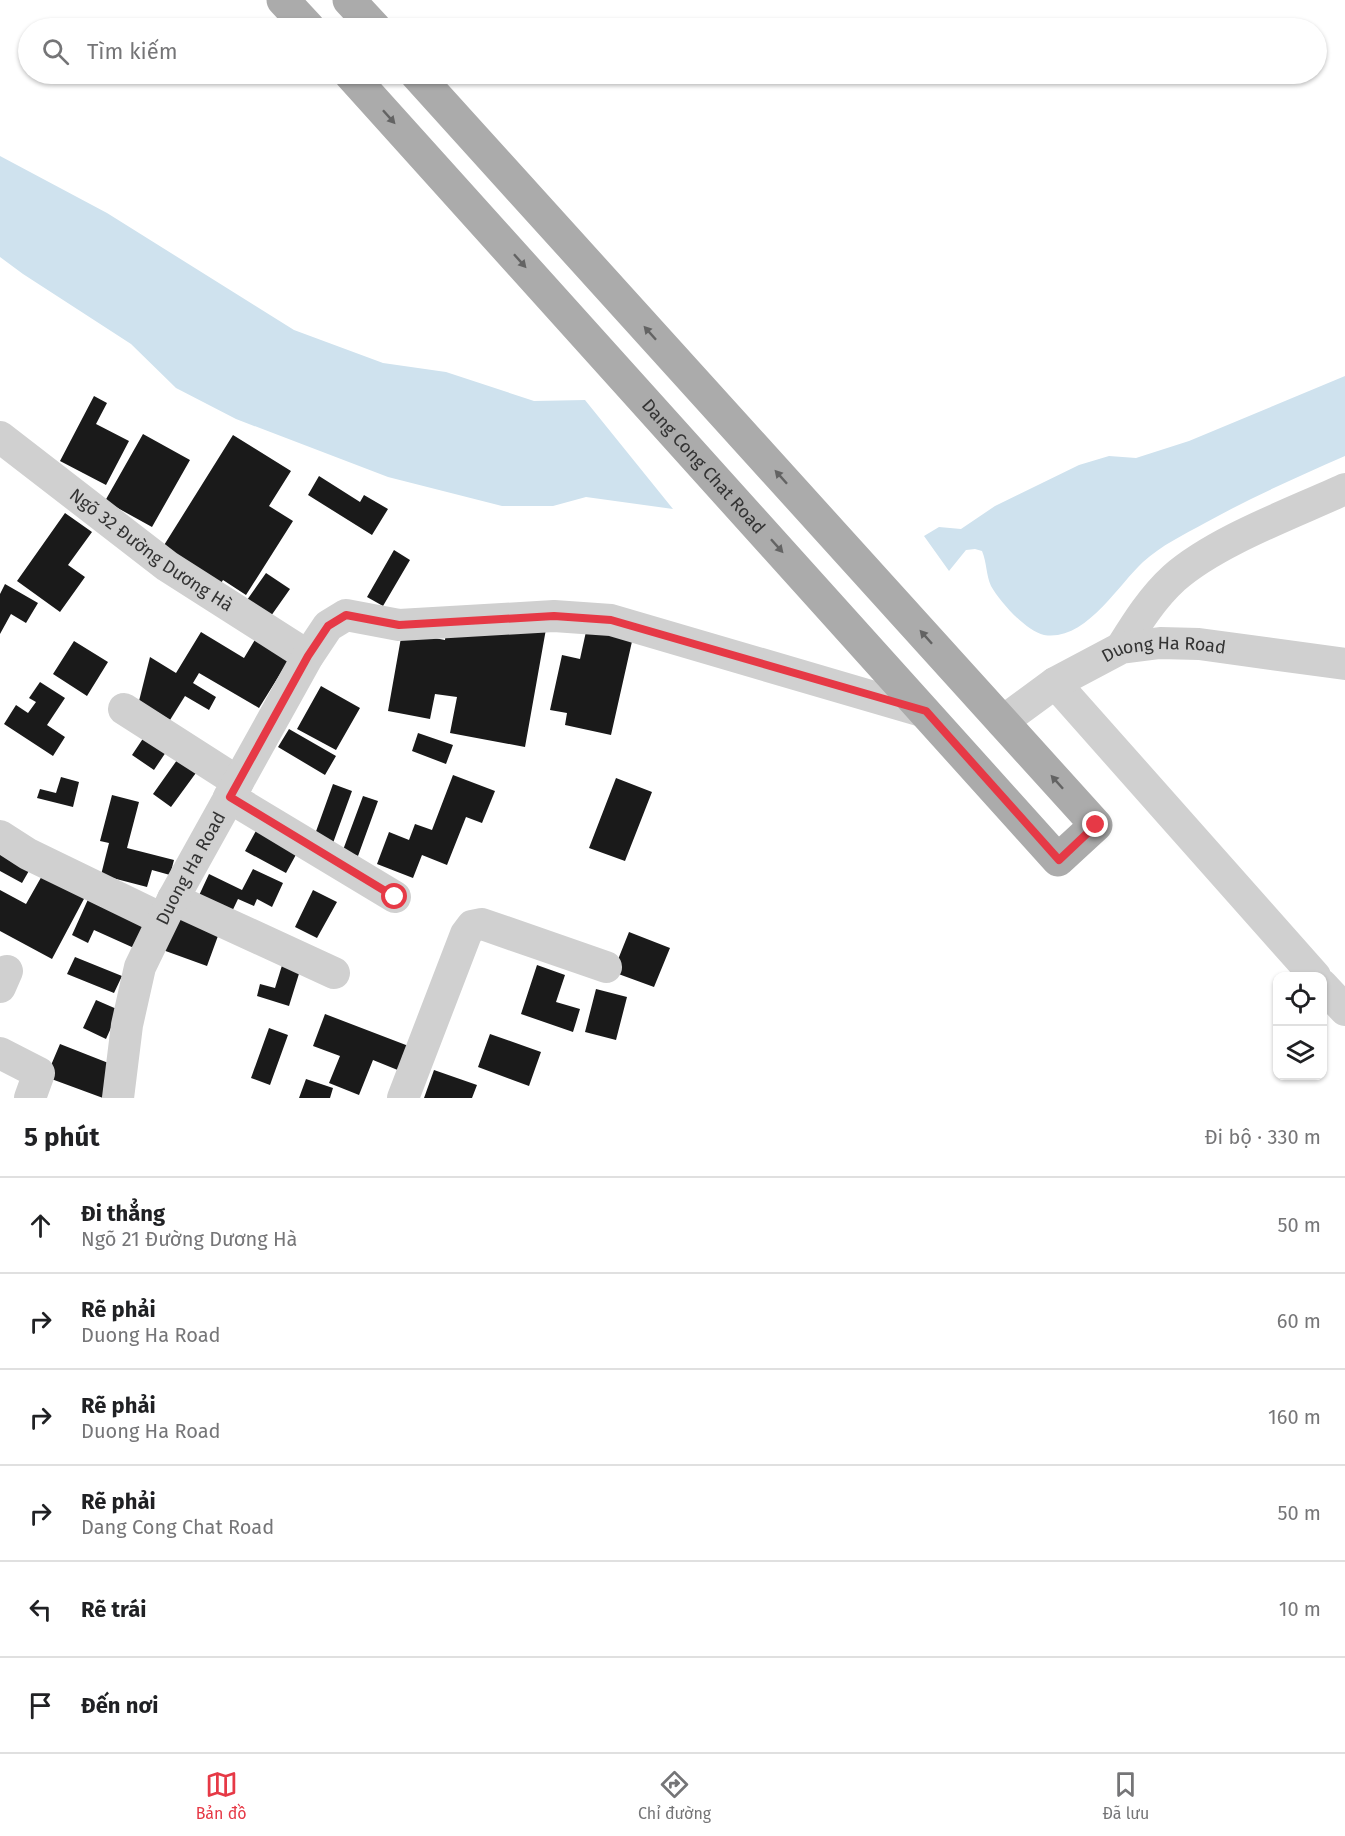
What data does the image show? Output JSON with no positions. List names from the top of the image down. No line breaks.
{"streets":{"main road":["Dang Cong Chat Road"],"street":["Ngõ 32 Đường Dương Hà","Duong Ha Road"]},"crossings":[["Dang Cong Chat Road","Duong Ha Road"],["Ngõ 32 Đường Dương Hà","Duong Ha Road"]],"page":{"search":"Tìm kiếm","heading":["5 phút","Đi bộ · 330 m"],"list":[["Đi thẳng","Ngõ 21 Đường Dương Hà","50 m"],["Rẽ phải","Duong Ha Road","60 m"],["Rẽ phải","Duong Ha Road","160 m"],["Rẽ phải","Dang Cong Chat Road","50 m"],["Rẽ trái","10 m"],"Đến nơi"],"nav":["Bản đồ","Chỉ đường","Đã lưu"]}}
